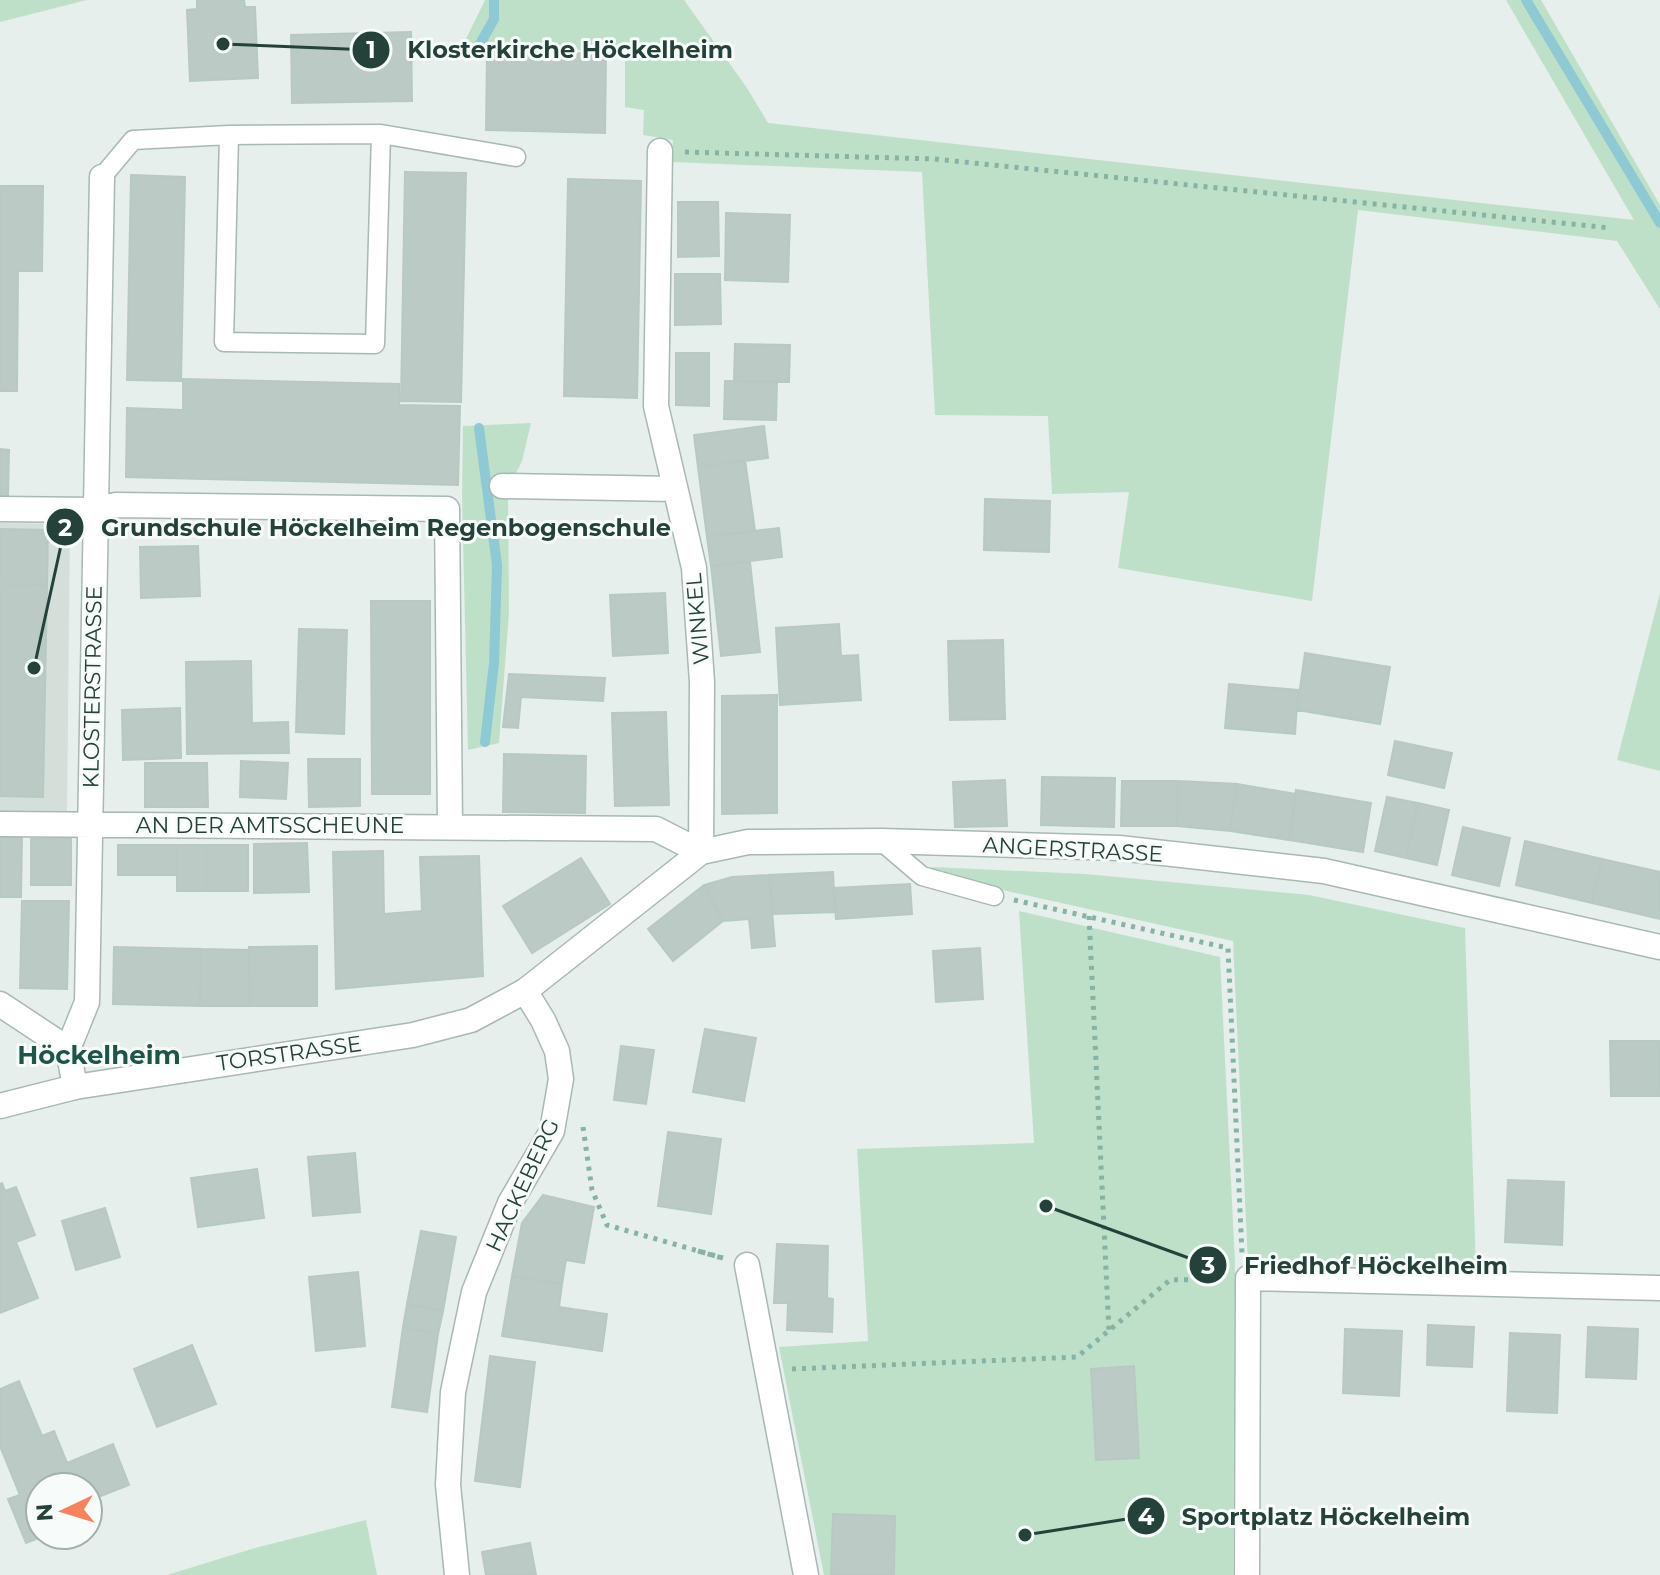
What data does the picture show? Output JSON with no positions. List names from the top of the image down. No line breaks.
{"streets":{"street":["WINKEL","KLOSTERSTRASSE","AN DER AMTSSCHEUNE","ANGERSTRASSE","TORSTRASSE","HACKEBERG"]},"crossings":[["WINKEL","AN DER AMTSSCHEUNE"],["WINKEL","ANGERSTRASSE"],["KLOSTERSTRASSE","AN DER AMTSSCHEUNE"],["AN DER AMTSSCHEUNE","ANGERSTRASSE"],["ANGERSTRASSE","TORSTRASSE"],["ANGERSTRASSE","HACKEBERG"],["TORSTRASSE","HACKEBERG"]],"districts":["Höckelheim"],"places":["Klosterkirche Höckelheim","Grundschule Höckelheim Regenbogenschule","Friedhof Höckelheim","Sportplatz Höckelheim"],"north":"left"}
